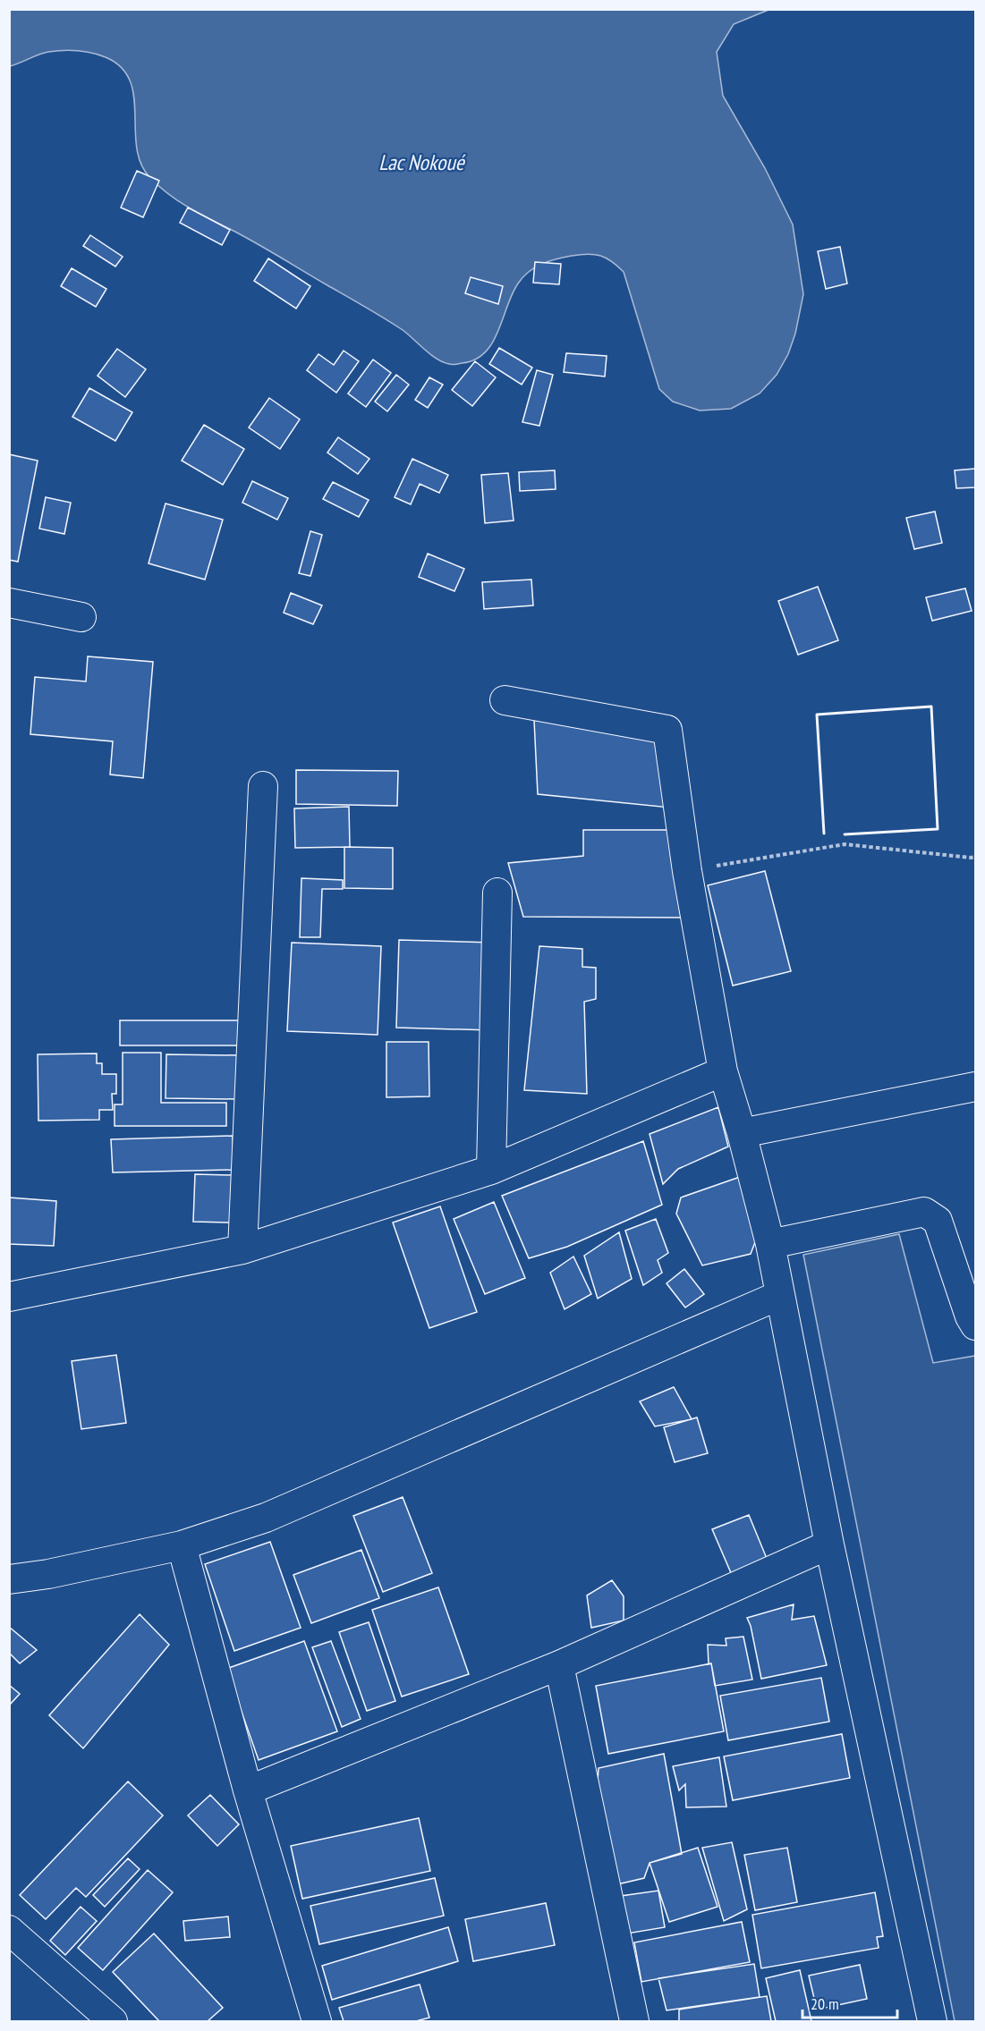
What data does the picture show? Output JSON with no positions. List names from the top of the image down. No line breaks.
{"water":["Lac Nokoué"],"scale_bar":"20 m"}
